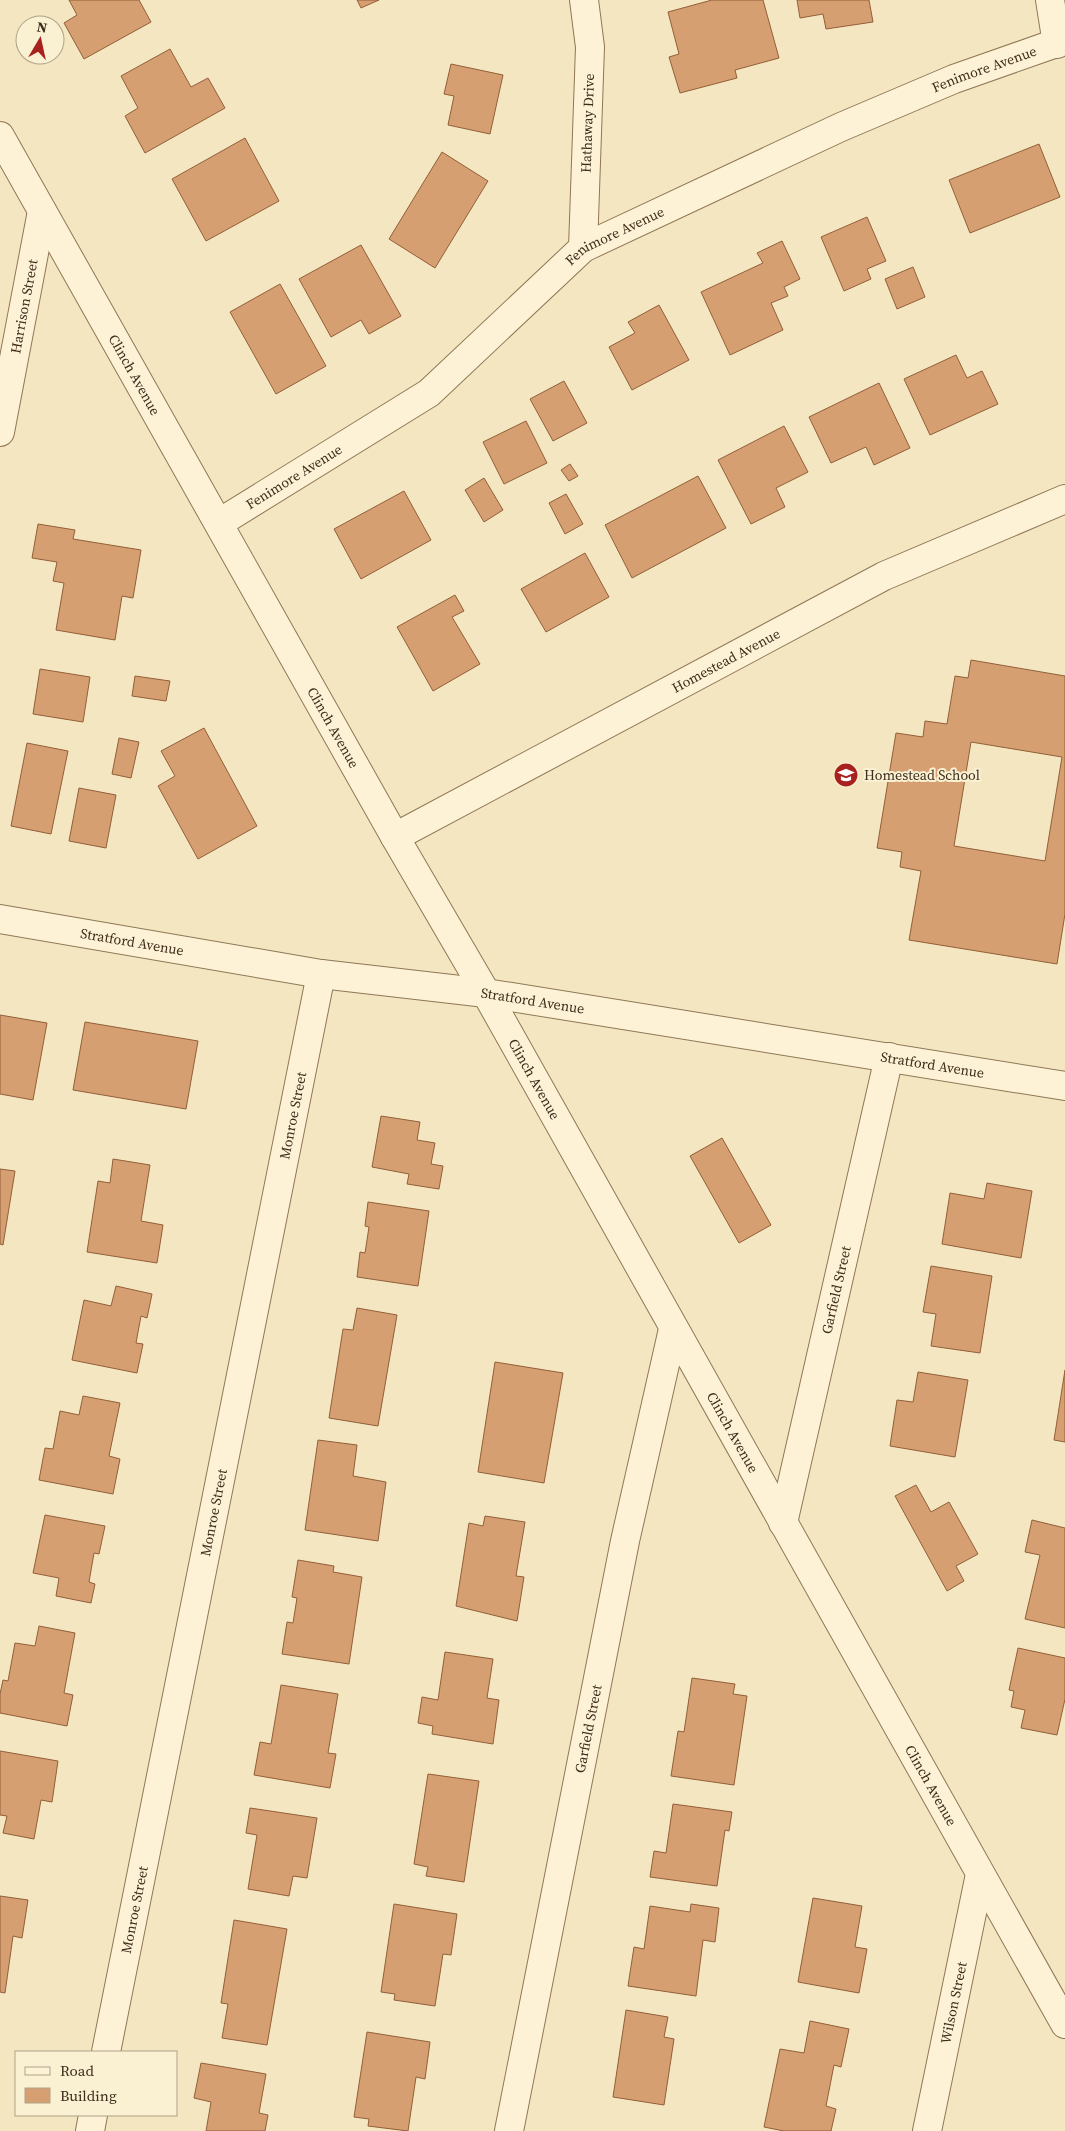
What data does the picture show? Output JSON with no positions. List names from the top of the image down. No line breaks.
{"streets":{"street":["Fenimore Avenue","Hathaway Drive","Harrison Street","Clinch Avenue","Homestead Avenue","Stratford Avenue","Monroe Street","Garfield Street","Wilson Street"]},"crossings":[["Fenimore Avenue","Hathaway Drive"],["Fenimore Avenue","Clinch Avenue"],["Harrison Street","Clinch Avenue"],["Clinch Avenue","Homestead Avenue"],["Clinch Avenue","Stratford Avenue"],["Clinch Avenue","Garfield Street"],["Clinch Avenue","Wilson Street"],["Stratford Avenue","Monroe Street"],["Stratford Avenue","Garfield Street"]],"places":{"school or university":["Homestead School"]},"legend":["Road","Building"],"north":"top"}
